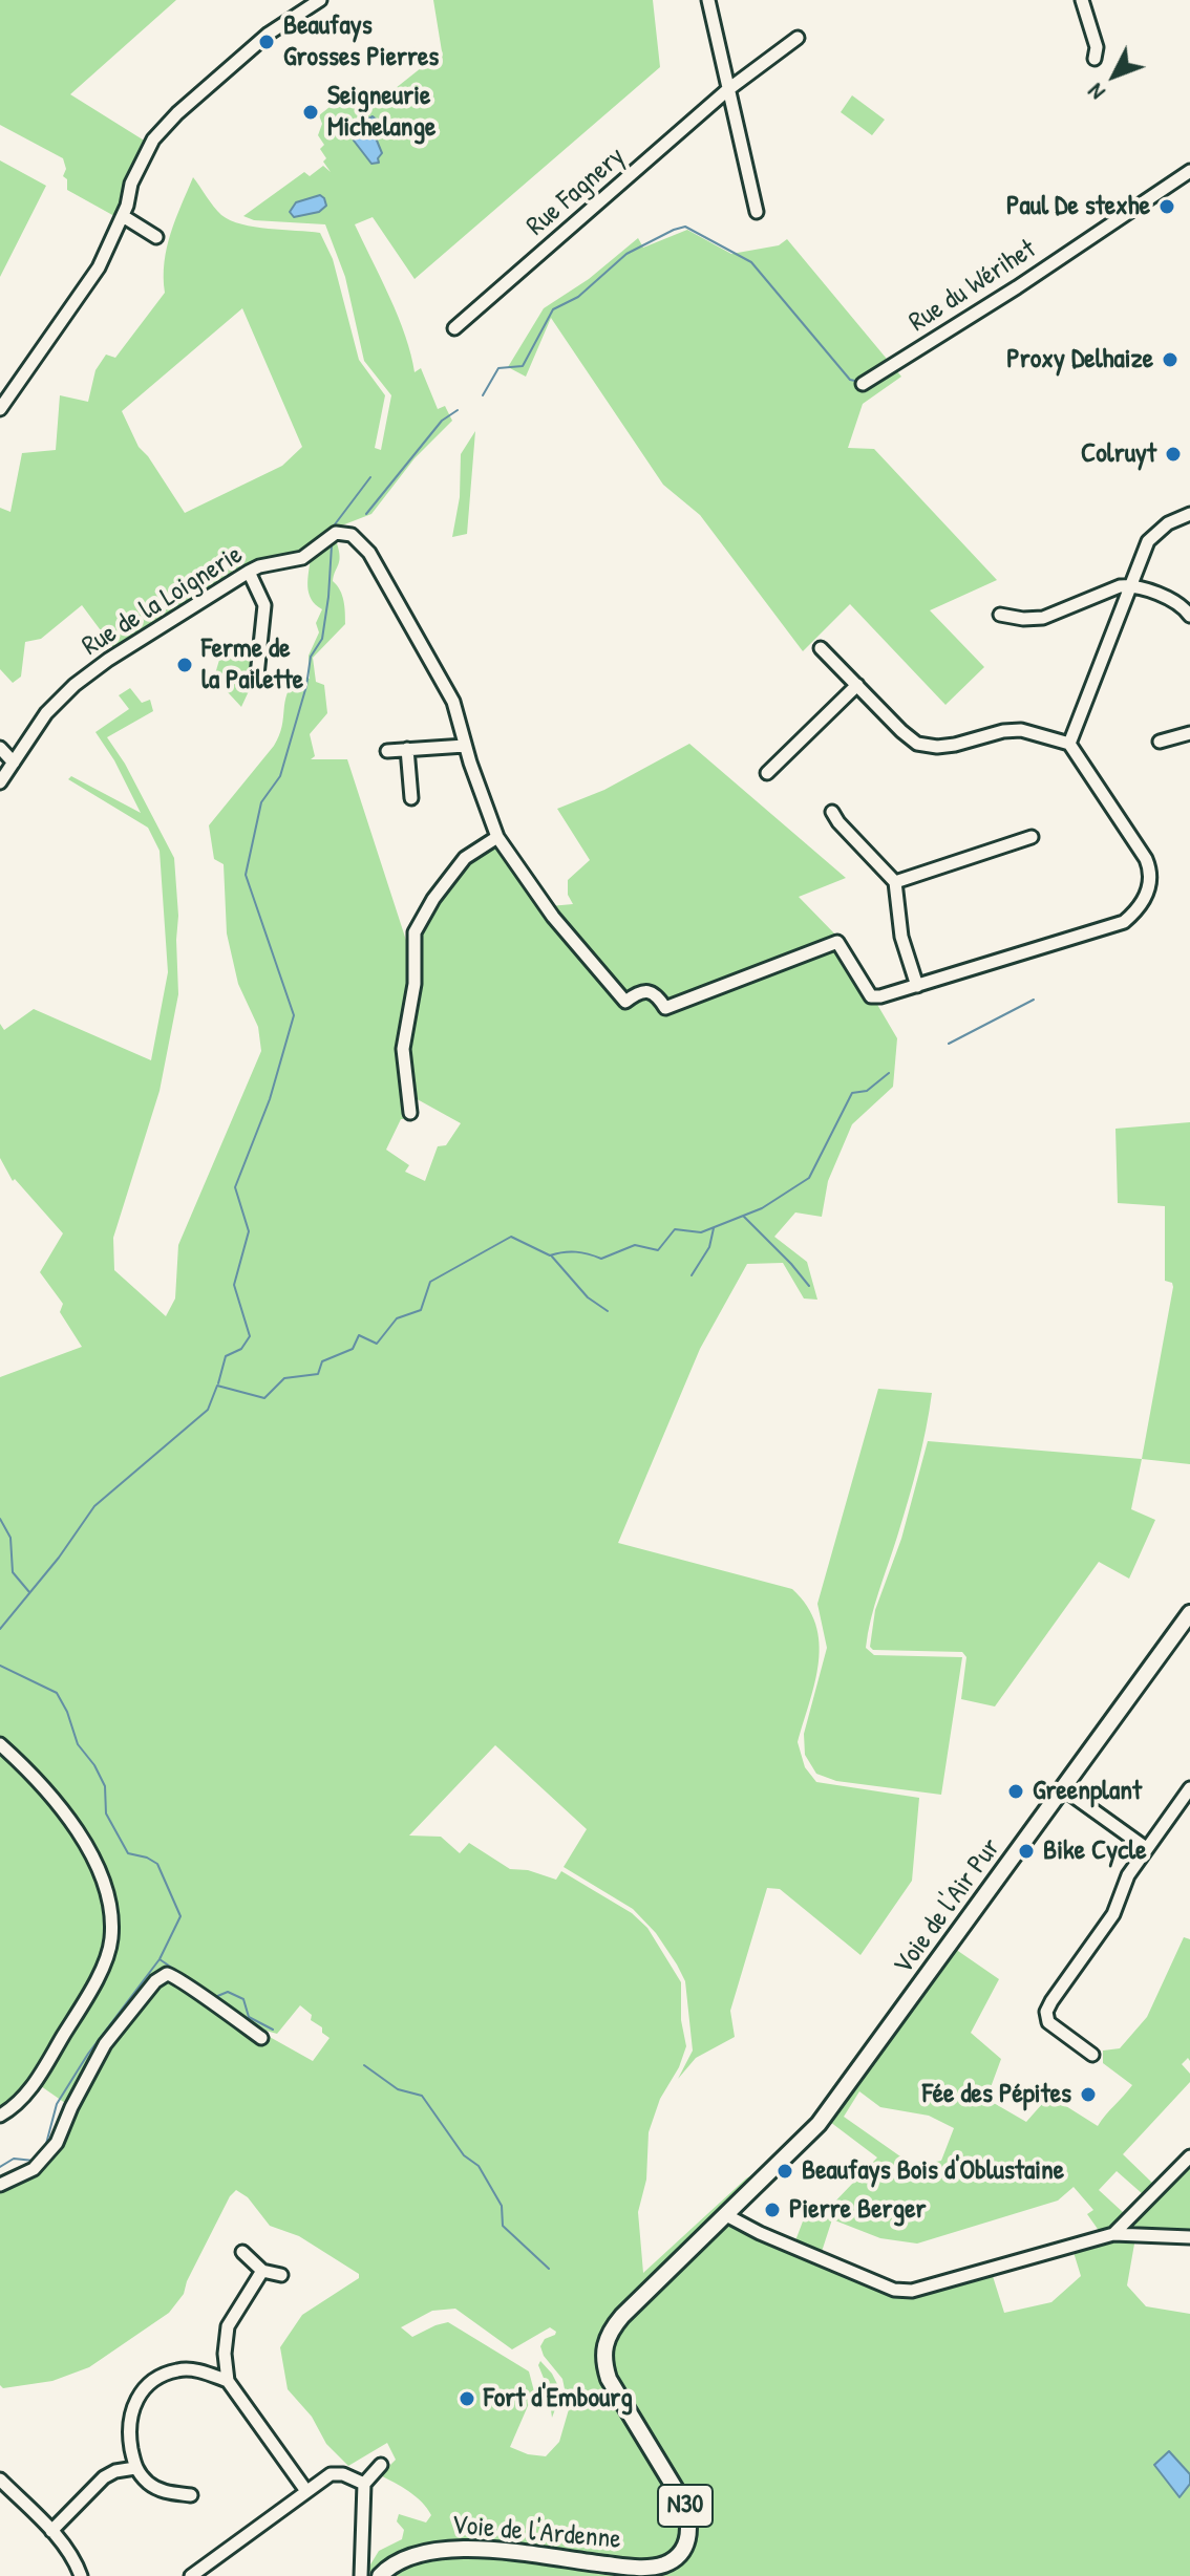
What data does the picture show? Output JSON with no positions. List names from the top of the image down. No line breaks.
{"streets":{"main road":["Voie de l'Air Pur","N30","Voie de l'Ardenne"],"street":["Rue Fagnery","Rue du Wérihet","Rue de la Loignerie"]},"crossings":[["Voie de l'Air Pur","Voie de l'Ardenne"]],"places":["Beaufays Grosses Pierres","Seigneurie Michelange","Paul De stexhe","Proxy Delhaize","Colruyt","Ferme de la Pailette","Greenplant","Bike Cycle","Fée des Pépites","Beaufays Bois d'Oblustaine","Pierre Berger","Fort d'Embourg"],"north":"bottom left"}
